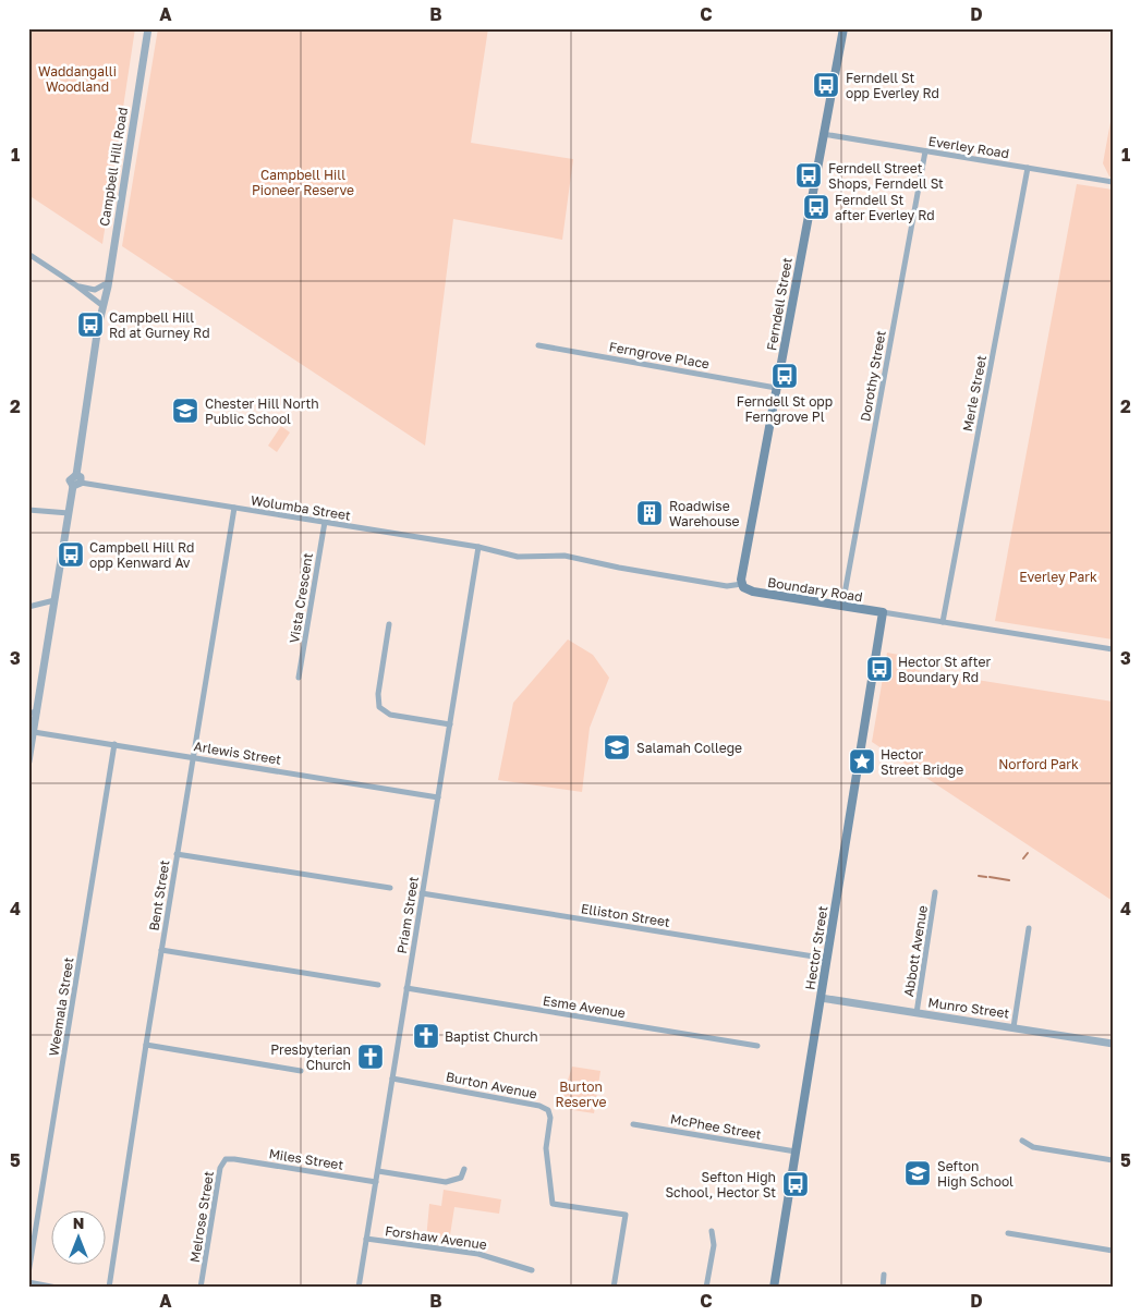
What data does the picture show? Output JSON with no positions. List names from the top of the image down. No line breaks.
{"streets":{"main road":["Ferndell Street","Boundary Road","Hector Street"],"street":["Everley Road","Campbell Hill Road","Ferngrove Place","Dorothy Street","Merle Street","Wolumba Street","Vista Crescent","Arlewis Street","Bent Street","Priam Street","Elliston Street","Abbott Avenue","Weemala Street","Esme Avenue","Munro Street","Burton Avenue","McPhee Street","Miles Street","Melrose Street","Forshaw Avenue"]},"crossings":[["Everley Road","Ferndell Street"],["Everley Road","Dorothy Street"],["Everley Road","Merle Street"],["Campbell Hill Road","Wolumba Street"],["Ferndell Street","Ferngrove Place"],["Ferndell Street","Boundary Road"],["Dorothy Street","Boundary Road"],["Merle Street","Boundary Road"],["Wolumba Street","Boundary Road"],["Wolumba Street","Vista Crescent"],["Wolumba Street","Bent Street"],["Wolumba Street","Priam Street"],["Boundary Road","Hector Street"],["Arlewis Street","Bent Street"],["Arlewis Street","Priam Street"],["Arlewis Street","Weemala Street"],["Priam Street","Elliston Street"],["Priam Street","Esme Avenue"],["Priam Street","Burton Avenue"],["Priam Street","Miles Street"],["Priam Street","Forshaw Avenue"],["Elliston Street","Hector Street"],["Hector Street","Munro Street"],["Hector Street","McPhee Street"],["Abbott Avenue","Munro Street"],["Miles Street","Melrose Street"]],"parks":["Waddangalli Woodland","Campbell Hill Pioneer Reserve","Everley Park","Norford Park","Burton Reserve"],"places":{"bus stop":["Ferndell St opp Everley Rd","Ferndell Street Shops, Ferndell St","Ferndell St after Everley Rd","Campbell Hill Rd at Gurney Rd","Ferndell St opp Ferngrove Pl","Campbell Hill Rd opp Kenward Av","Hector St after Boundary Rd","Sefton High School, Hector St"],"school or university":["Chester Hill North Public School","Salamah College","Sefton High School"],"building":["Roadwise Warehouse"],"place":["Hector Street Bridge"],"church":["Baptist Church","Presbyterian Church"]},"north":"top","grid":{"columns":["A","B","C","D"],"rows":["1","2","3","4","5"]}}
